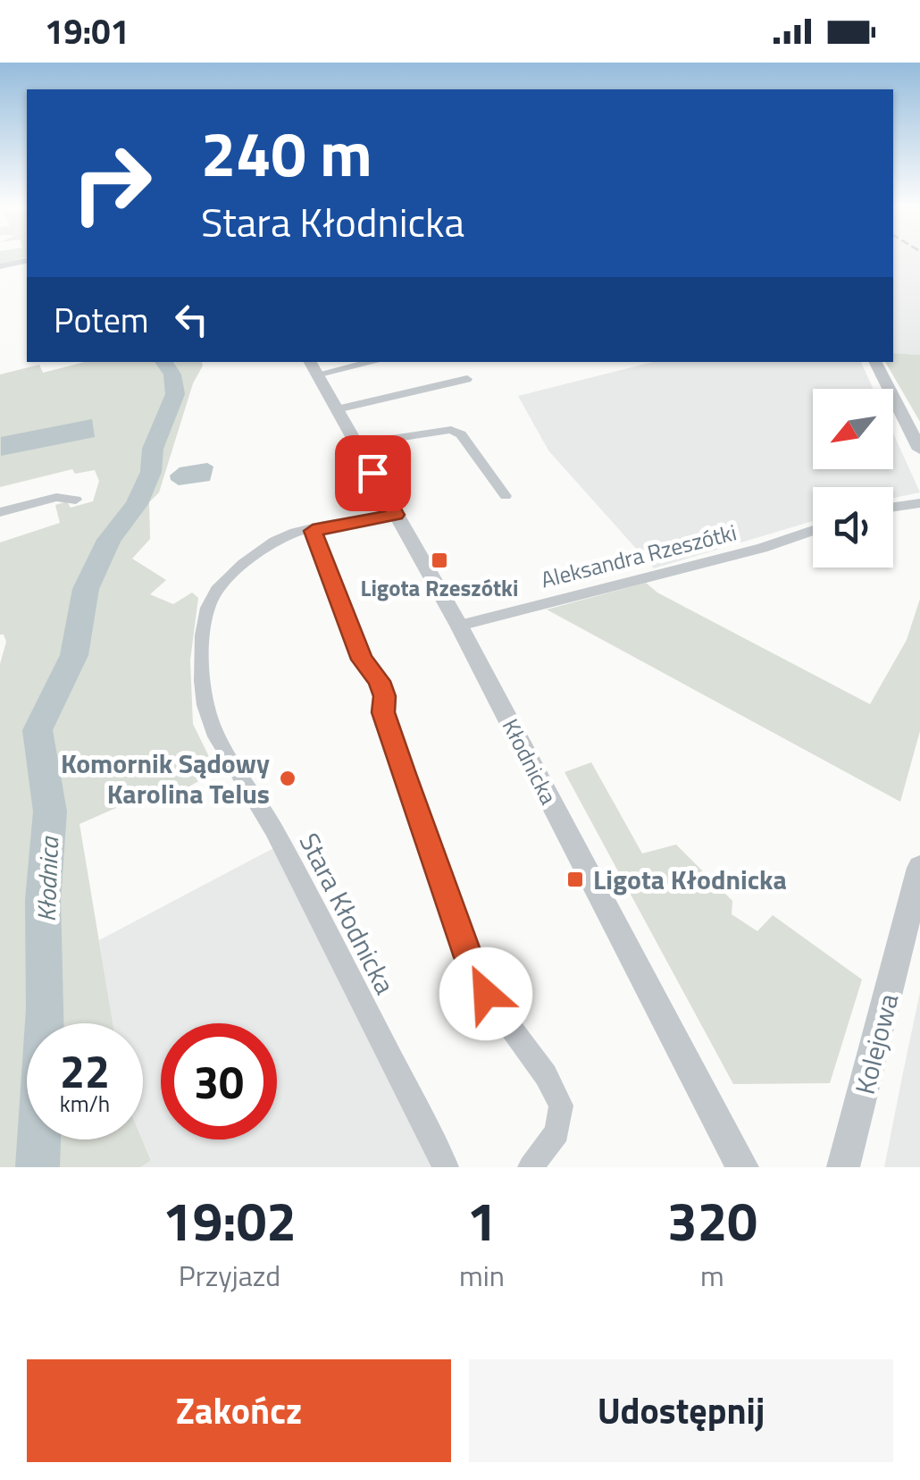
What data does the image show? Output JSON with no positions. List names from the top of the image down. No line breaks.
{"streets":{"street":["Aleksandra Rzeszótki","Kłodnicka","Stara Kłodnicka","Kolejowa"]},"crossings":[["Aleksandra Rzeszótki","Kłodnicka"],["Kłodnicka","Stara Kłodnicka"]],"water":["Kłodnica"],"places":{"transit":["Ligota Rzeszótki","Ligota Kłodnicka"],"other":["Komornik Sądowy Karolina Telus"]},"north":"bottom left","page":{"status":"19:01","turn":["240 m","Stara Kłodnicka"],"then":"Potem","speed":"22 km/h","limit":"30","eta":["19:02","Przyjazd","1","min","320","m"],"buttons":["Zakończ","Udostępnij"]}}
